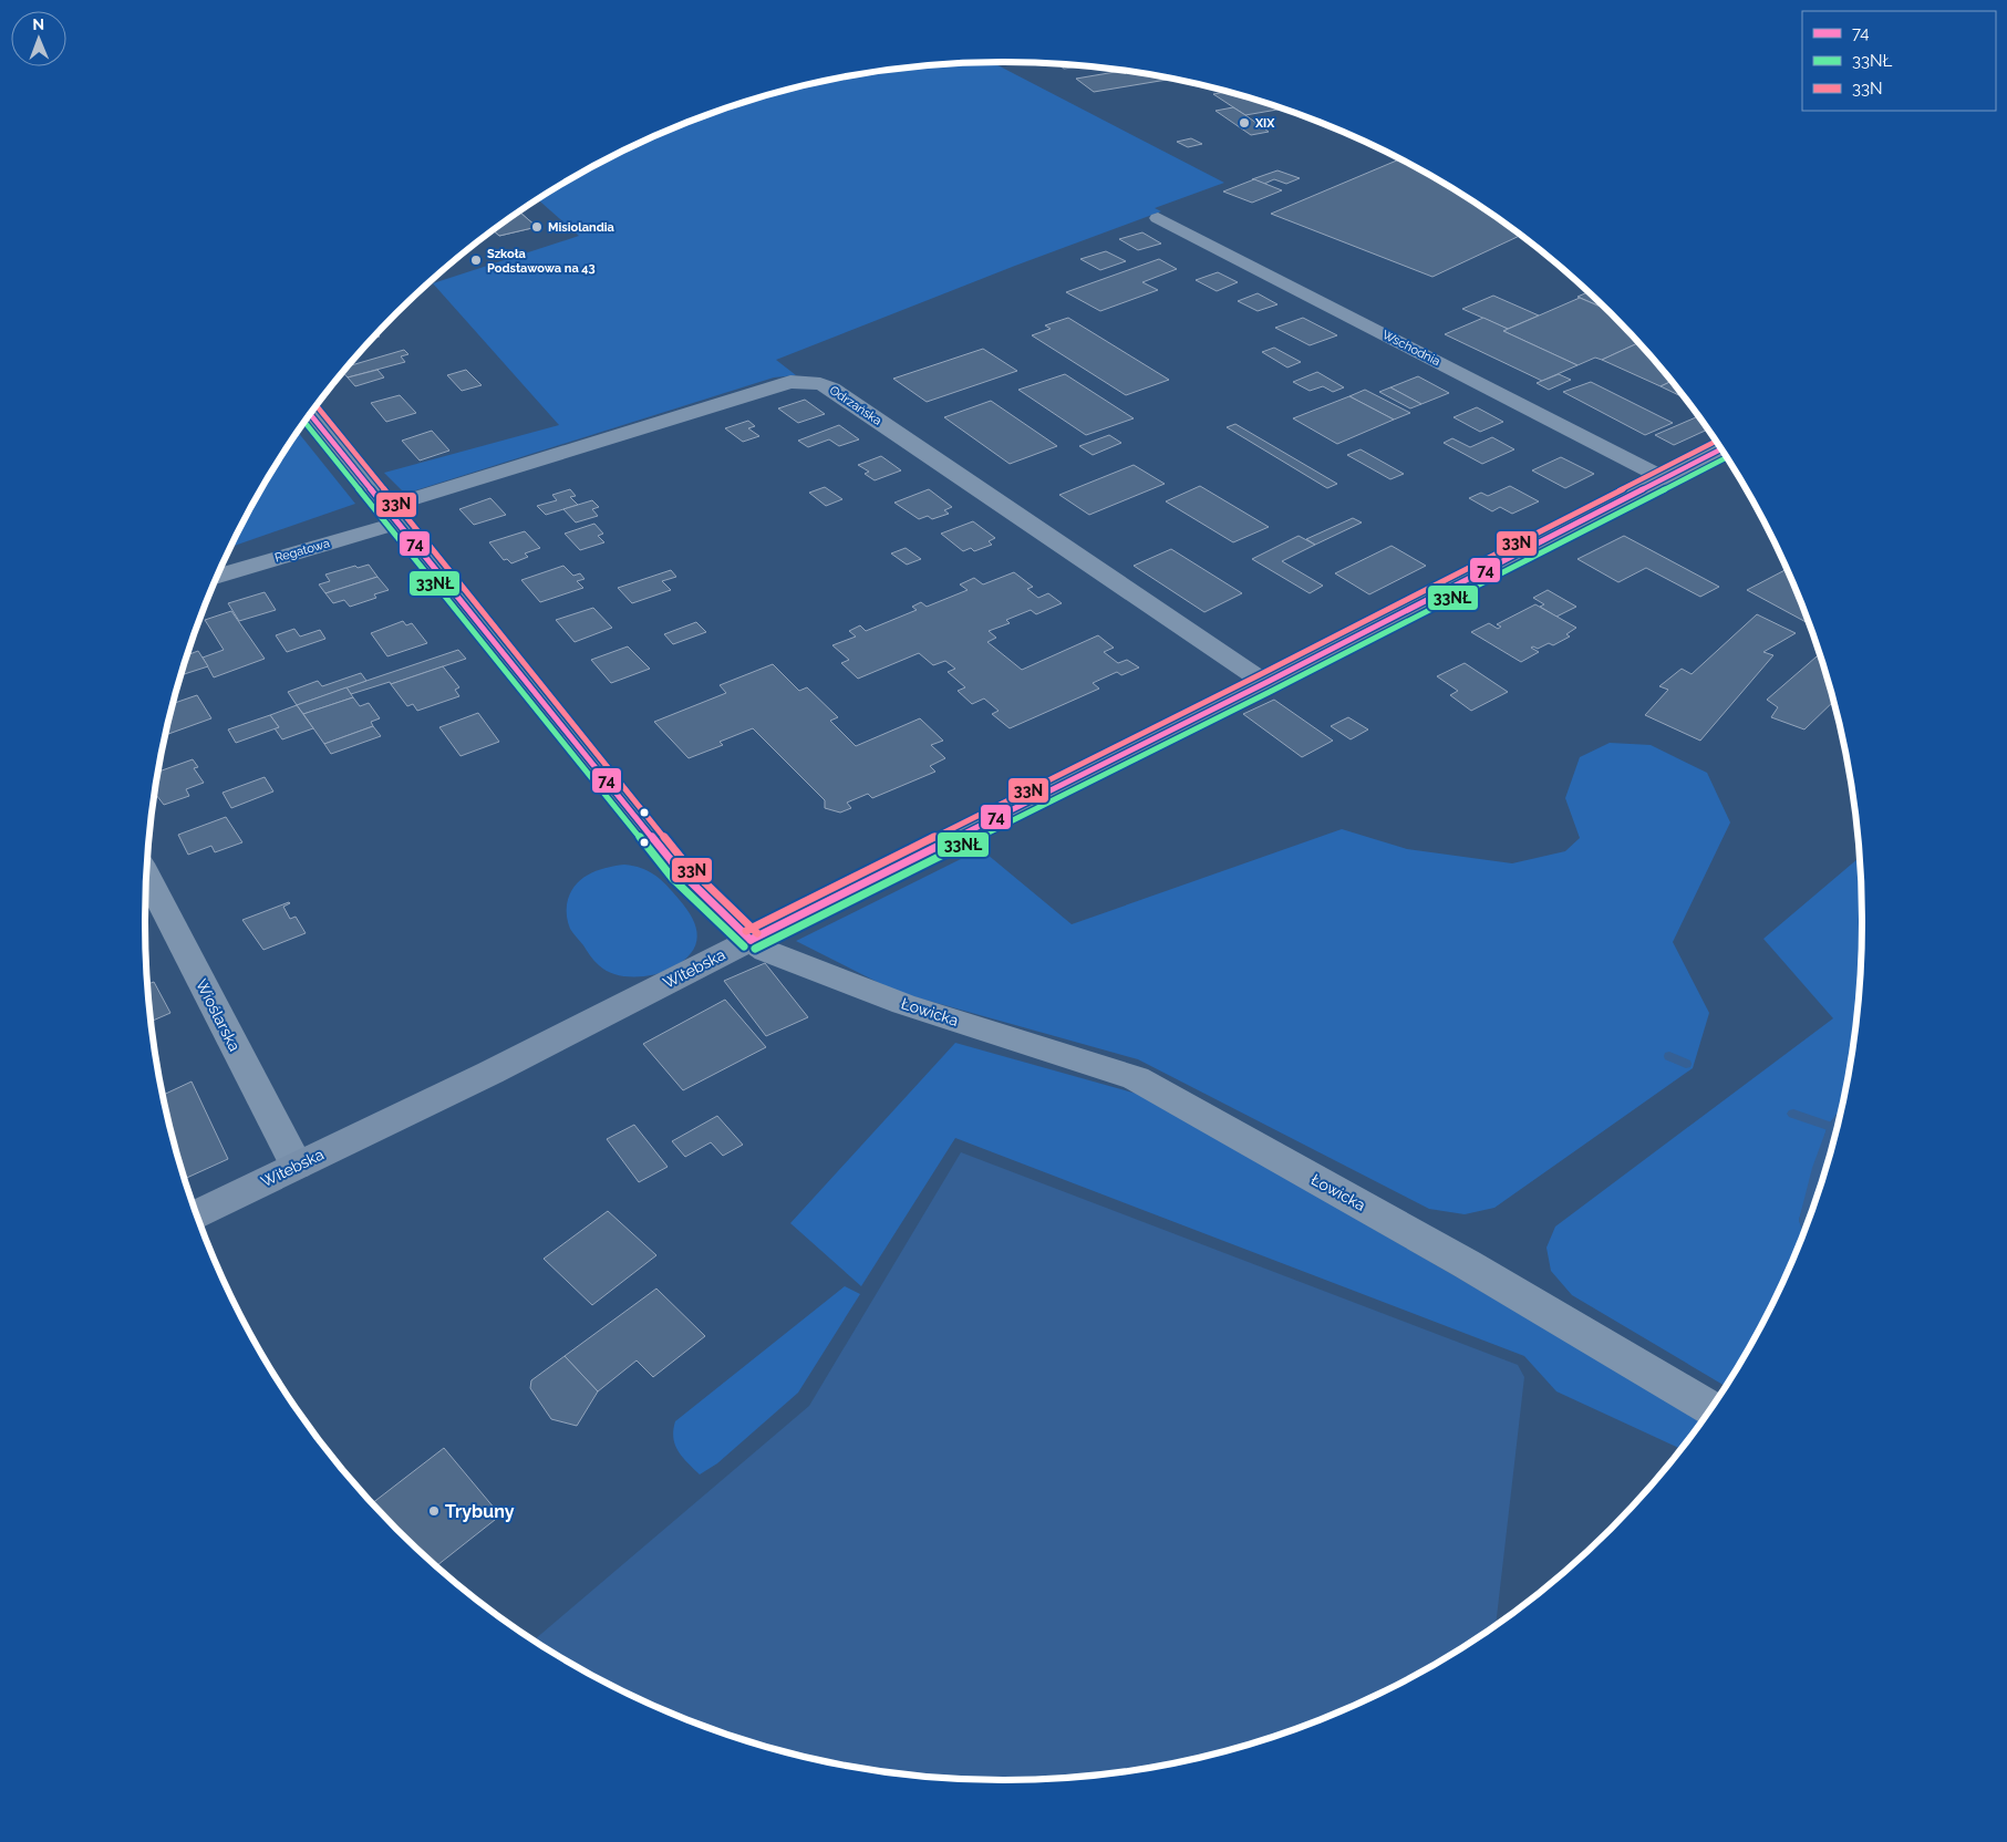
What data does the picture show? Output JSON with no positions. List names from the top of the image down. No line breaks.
{"streets":{"street":["Wschodnia","Odrzańska","Regatowa","Witebska","Łowicka","Wioślarska"]},"crossings":[["Wschodnia","Witebska"],["Odrzańska","Regatowa"],["Odrzańska","Witebska"],["Odrzańska","Łowicka"],["Regatowa","Łowicka"],["Witebska","Łowicka"],["Witebska","Wioślarska"]],"places":["XIX","Misiolandia","Szkoła Podstawowa na 43","Trybuny"],"lines":["transit line 33N","transit line 74","transit line 33NŁ"],"legend":["74","33NŁ","33N"],"north":"top"}
